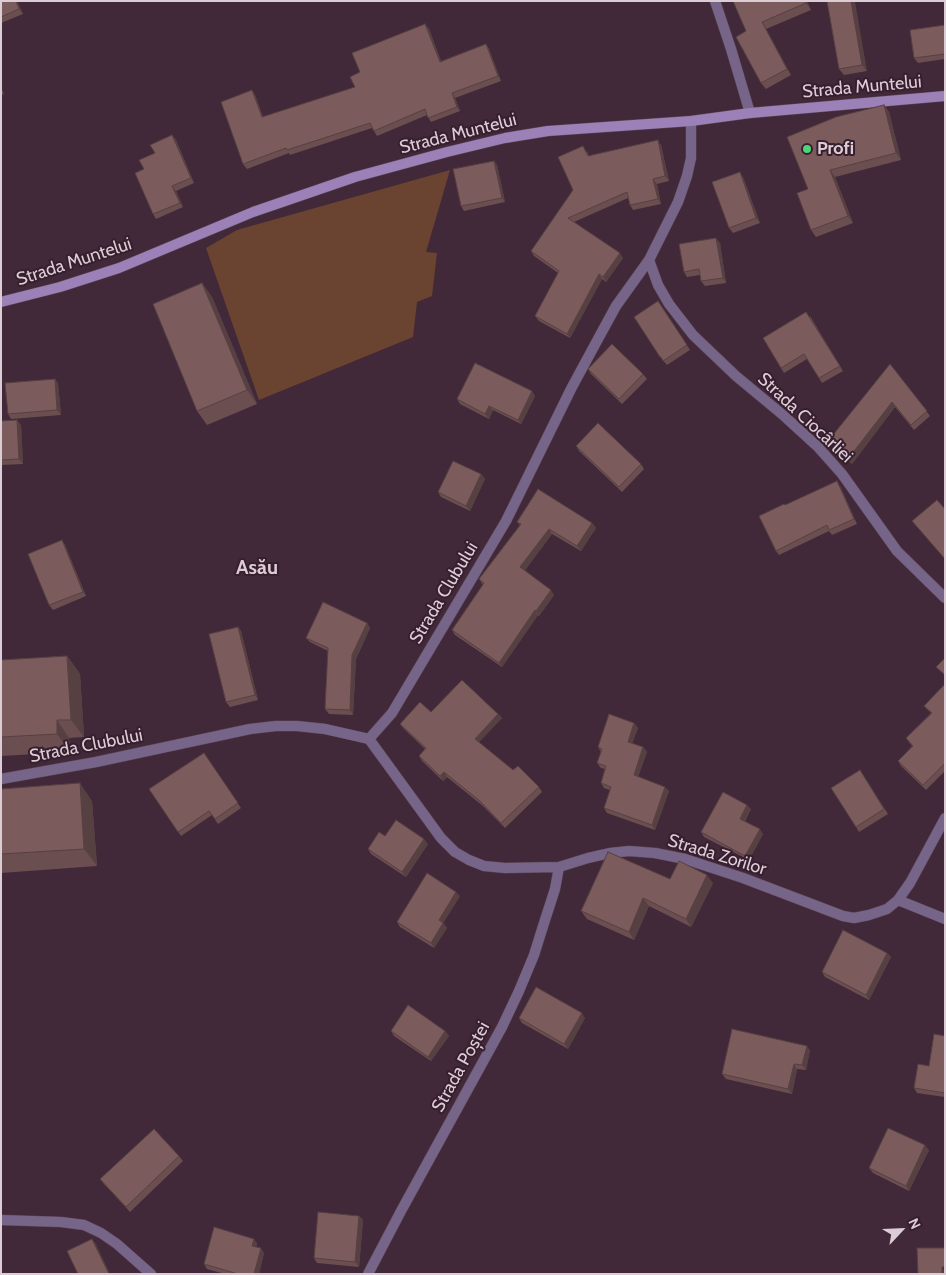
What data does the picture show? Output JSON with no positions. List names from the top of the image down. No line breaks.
{"streets":{"street":["Strada Muntelui","Strada Ciocârliei","Strada Clubului","Strada Zorilor","Strada Poștei"]},"crossings":[["Strada Muntelui","Strada Clubului"],["Strada Ciocârliei","Strada Clubului"],["Strada Clubului","Strada Zorilor"],["Strada Zorilor","Strada Poștei"]],"districts":["Asău"],"places":["Profi"],"north":"top right"}
